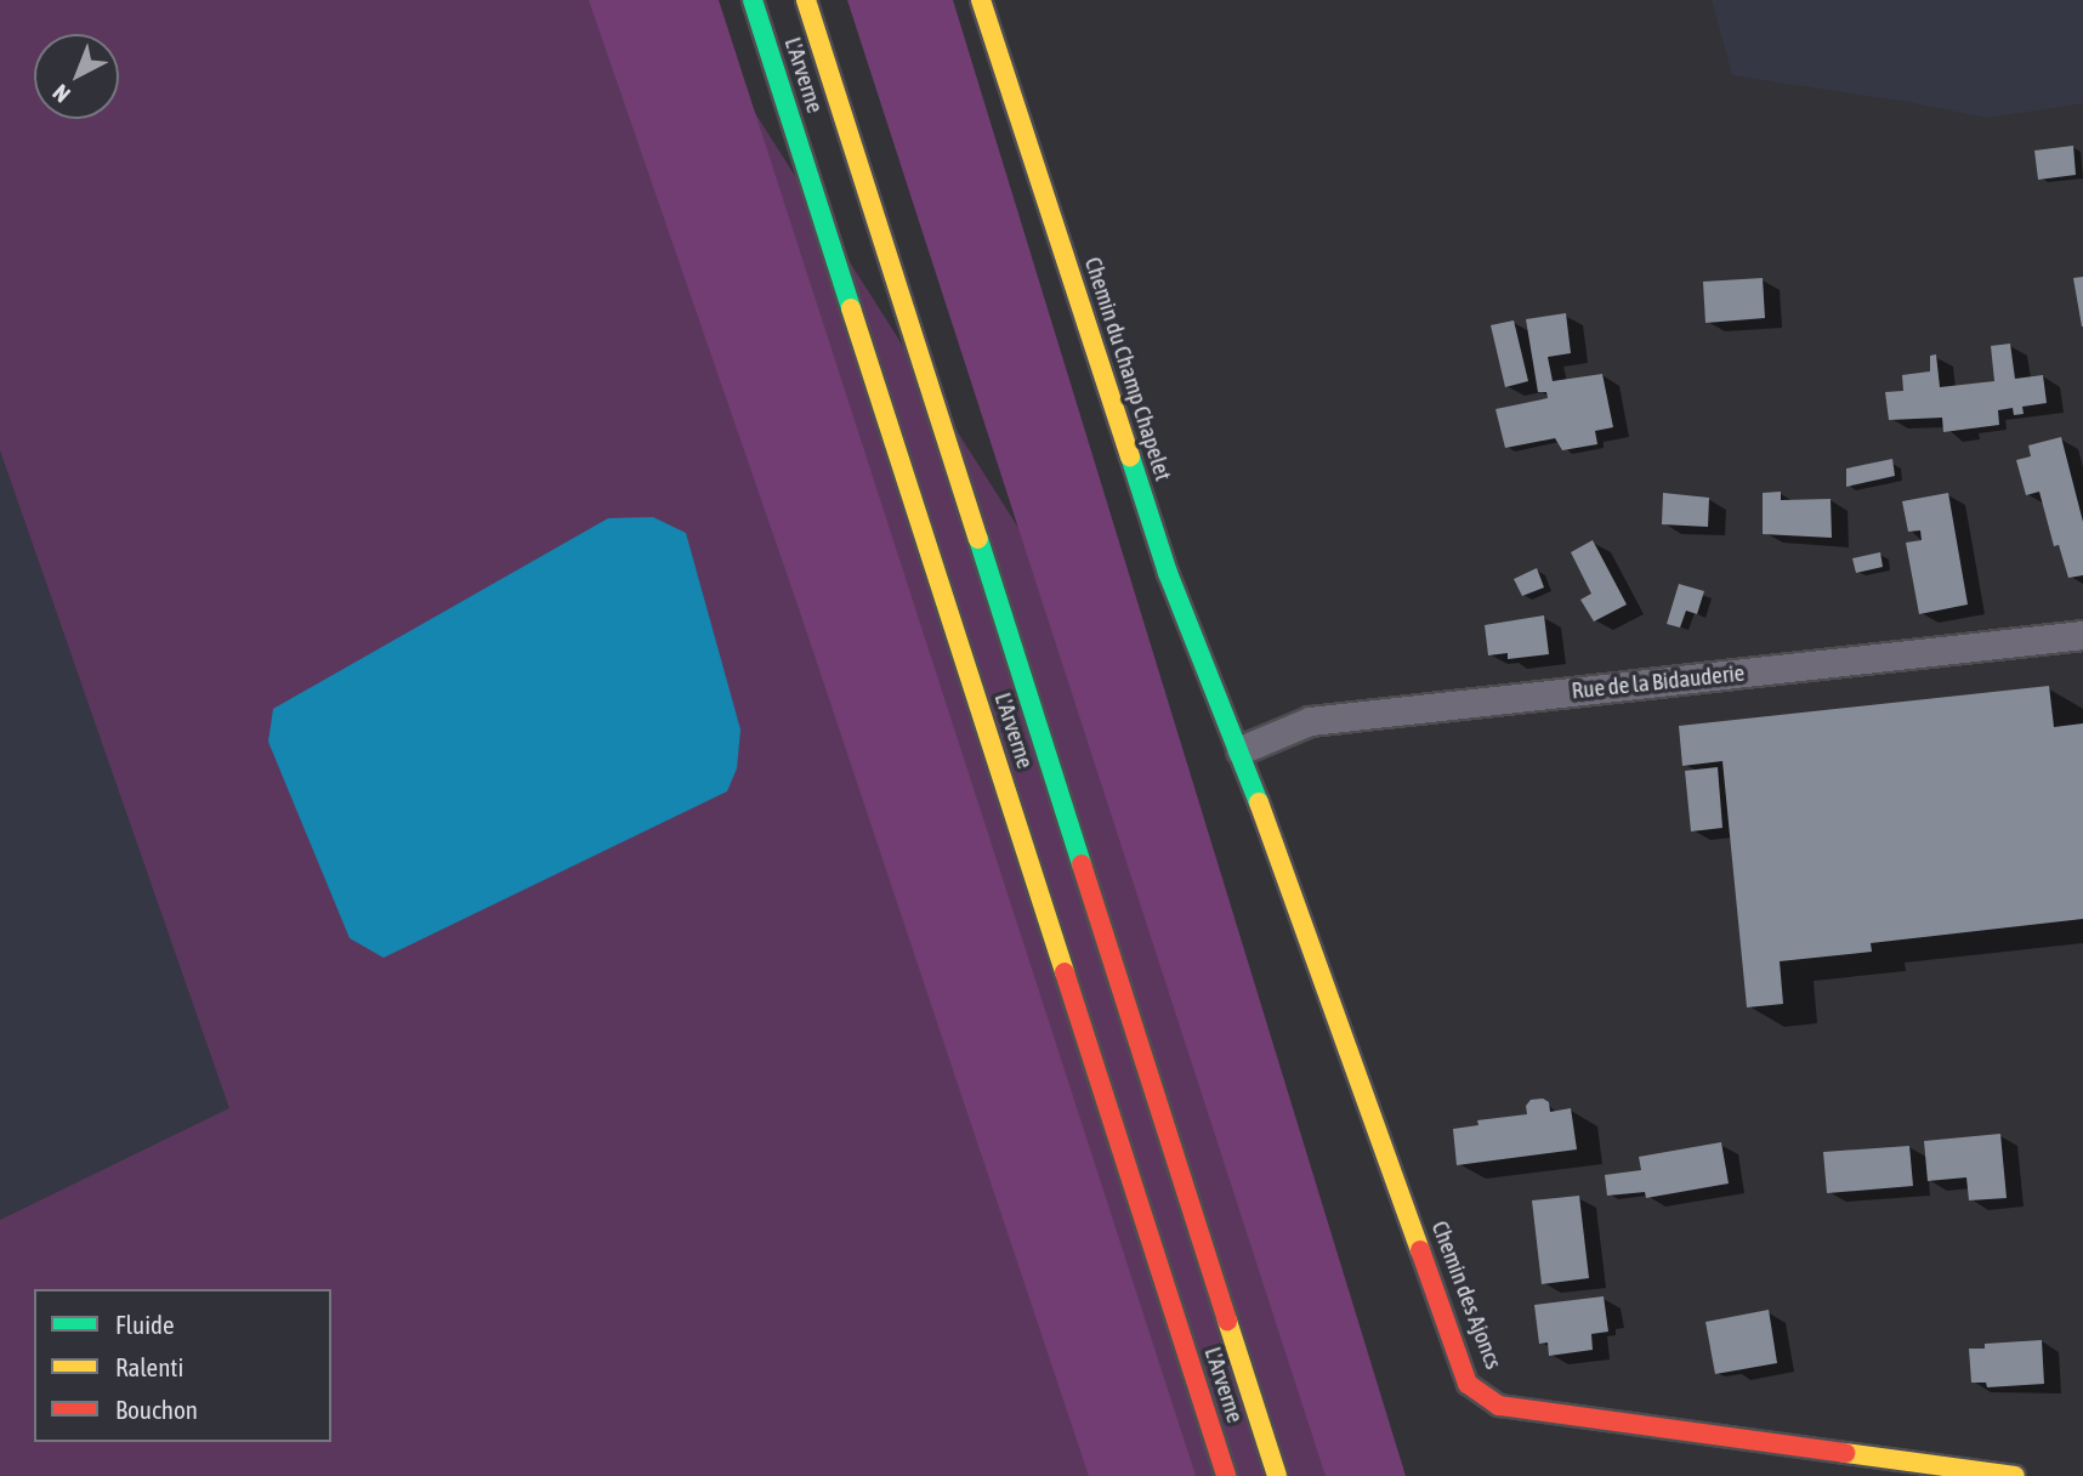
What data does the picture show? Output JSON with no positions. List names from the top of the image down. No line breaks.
{"streets":{"main road":["L'Arverne","Chemin du Champ Chapelet","Chemin des Ajoncs"],"street":["Rue de la Bidauderie"]},"crossings":[["Chemin du Champ Chapelet","Rue de la Bidauderie"],["Chemin du Champ Chapelet","Chemin des Ajoncs"],["Rue de la Bidauderie","Chemin des Ajoncs"]],"legend":["Fluide","Ralenti","Bouchon"],"north":"bottom left"}
